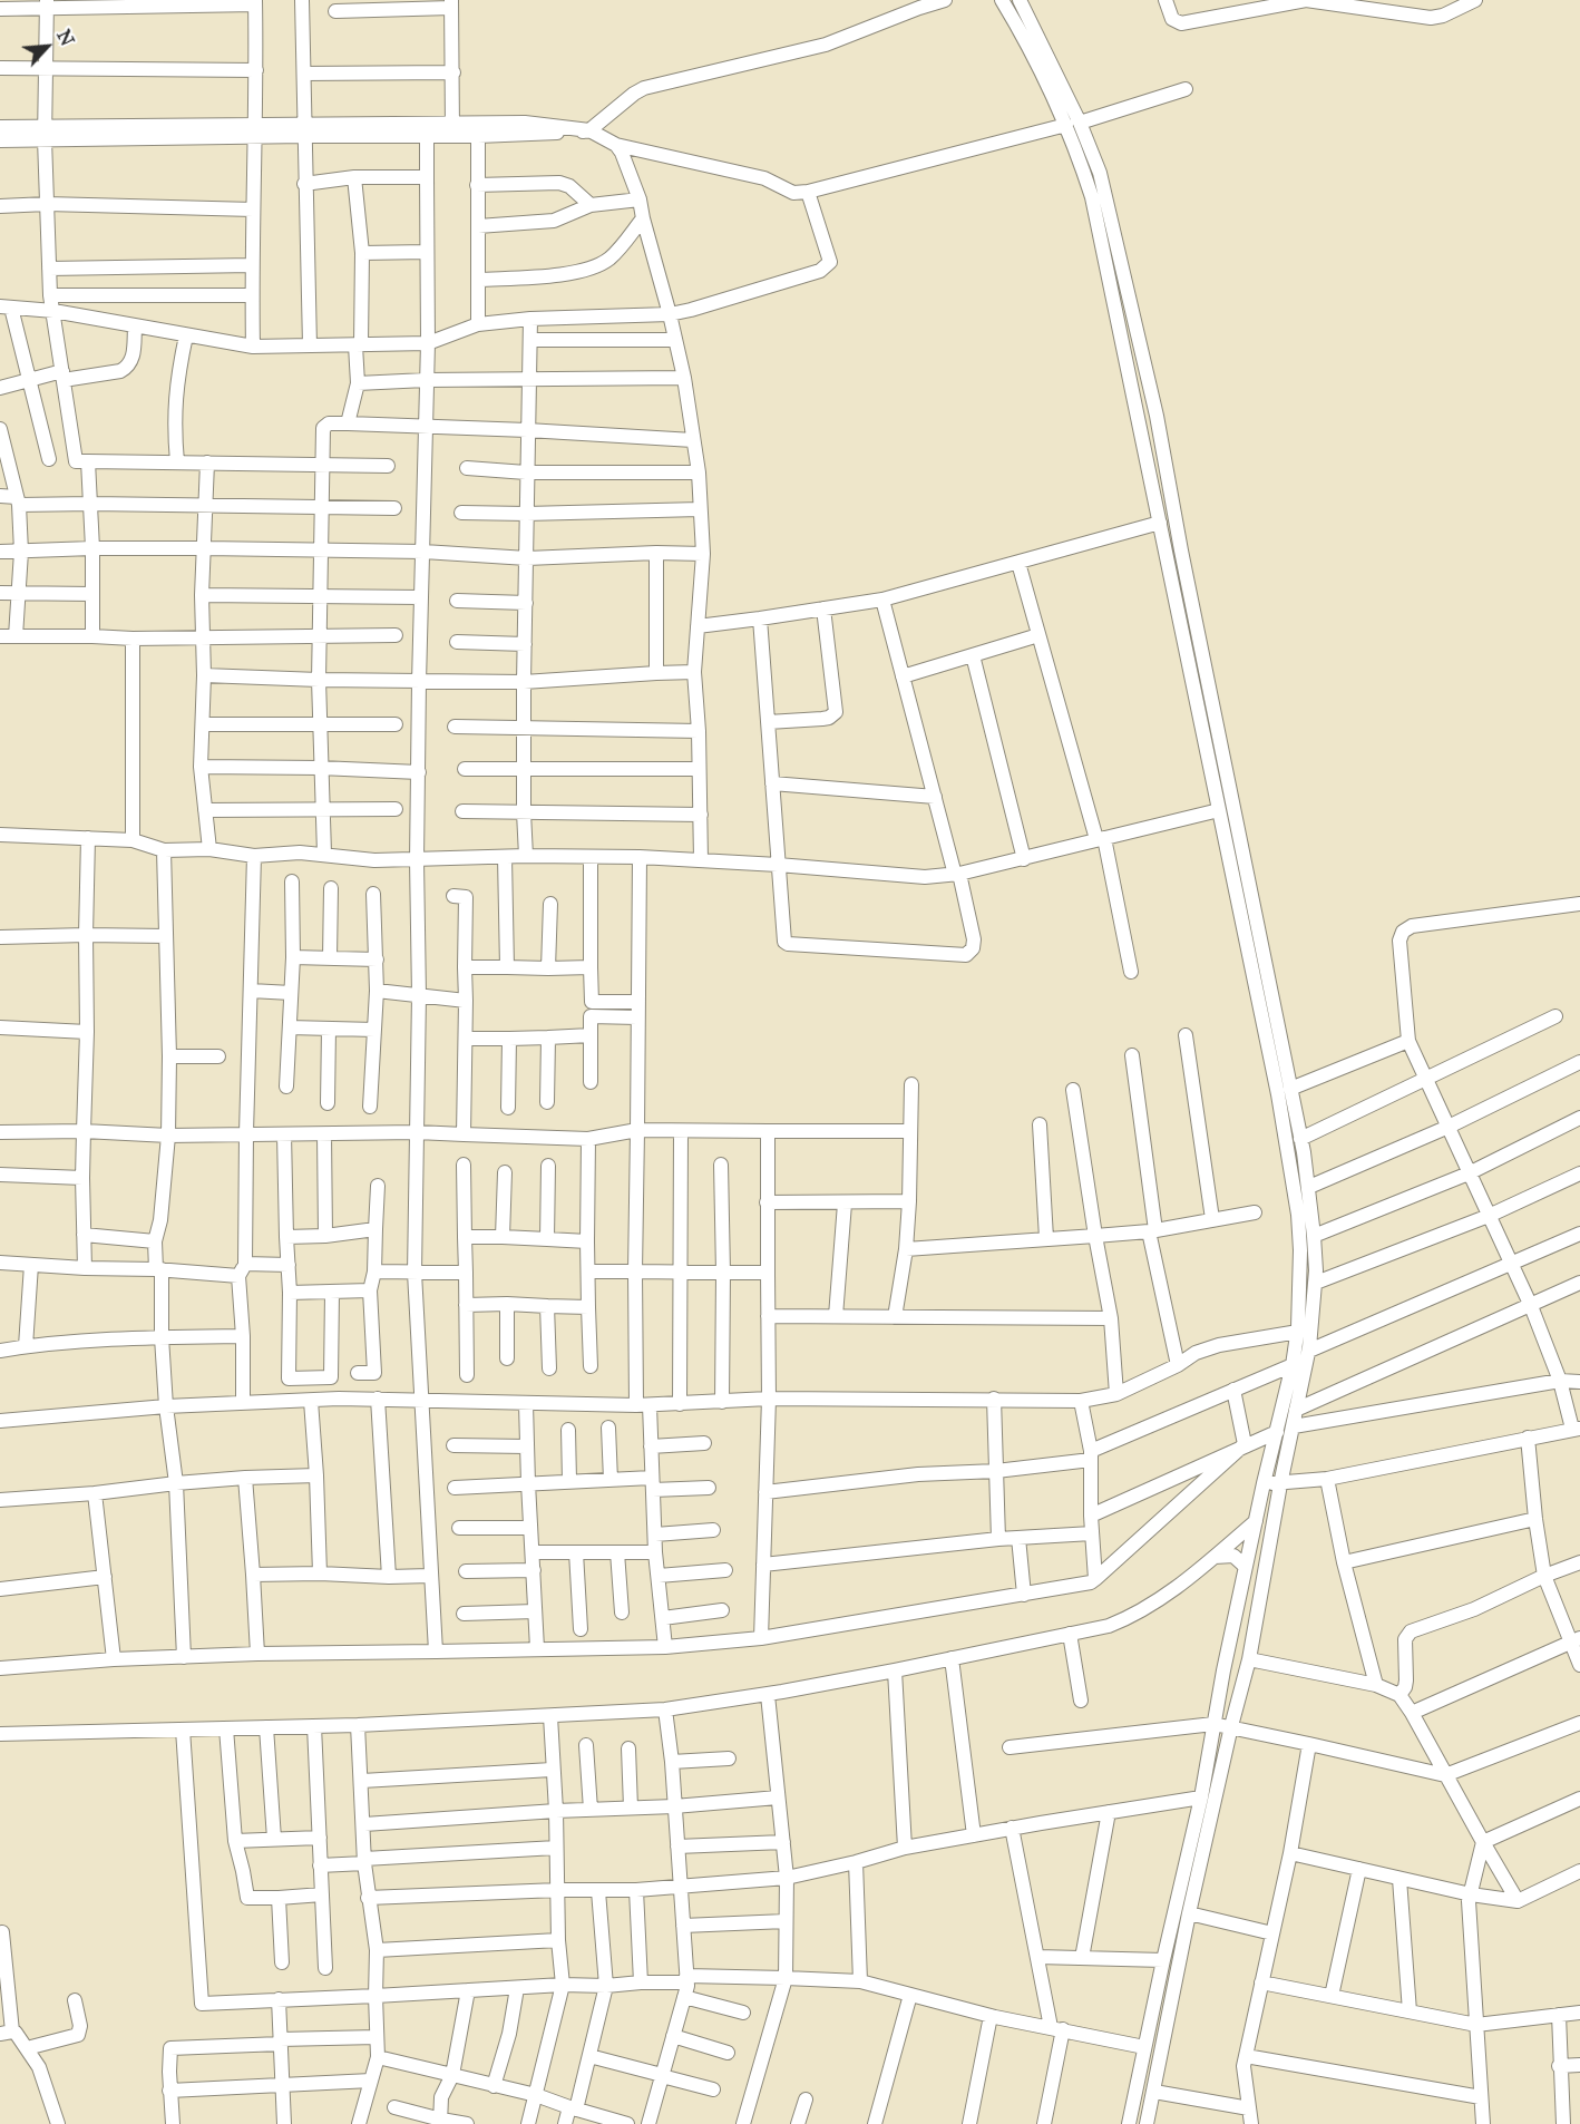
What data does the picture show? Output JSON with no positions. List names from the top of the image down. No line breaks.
{"north":"top right"}
